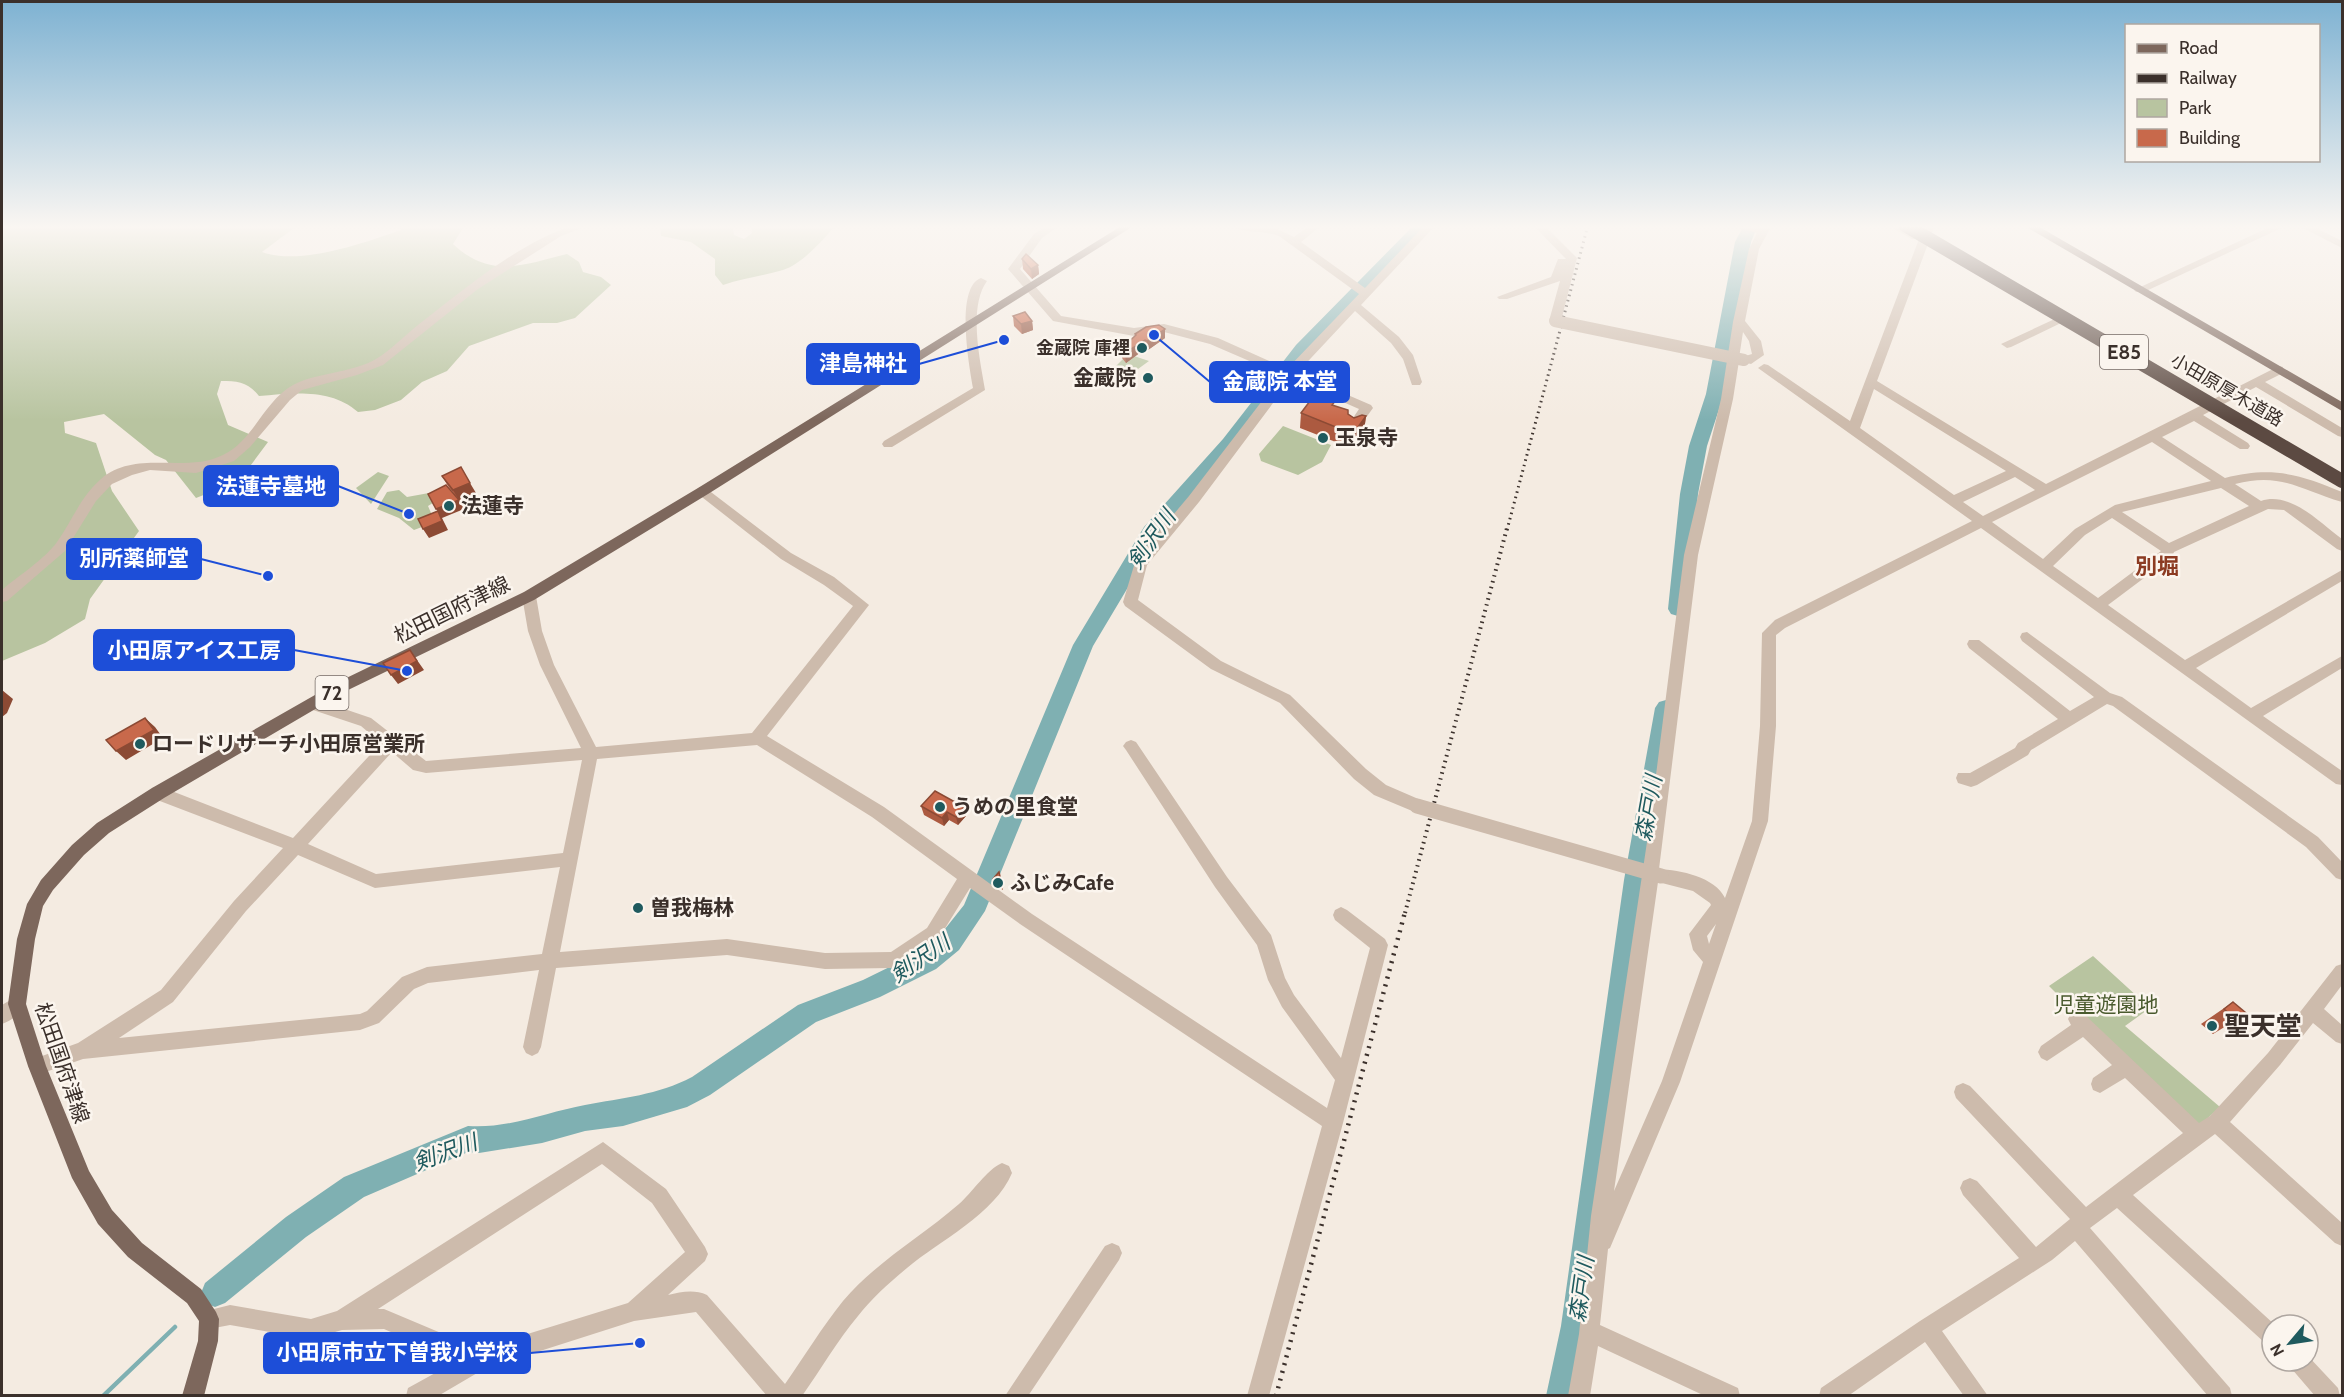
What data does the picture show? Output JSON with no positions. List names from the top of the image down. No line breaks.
{"streets":{"highway":["E85","小田原厚木道路"],"main road":["松田国府津線","72"]},"districts":["別堀"],"water":["剣沢川","森戸川"],"parks":["児童遊園地"],"places":["金蔵院 本堂","津島神社","金蔵院 庫裡","金蔵院","玉泉寺","法蓮寺","法蓮寺墓地","別所薬師堂","小田原アイス工房","ロードリサーチ小田原営業所","うめの里食堂","ふじみCafe","曽我梅林","聖天堂","小田原市立下曽我小学校"],"legend":["Road","Railway","Park","Building"],"north":"bottom left"}
